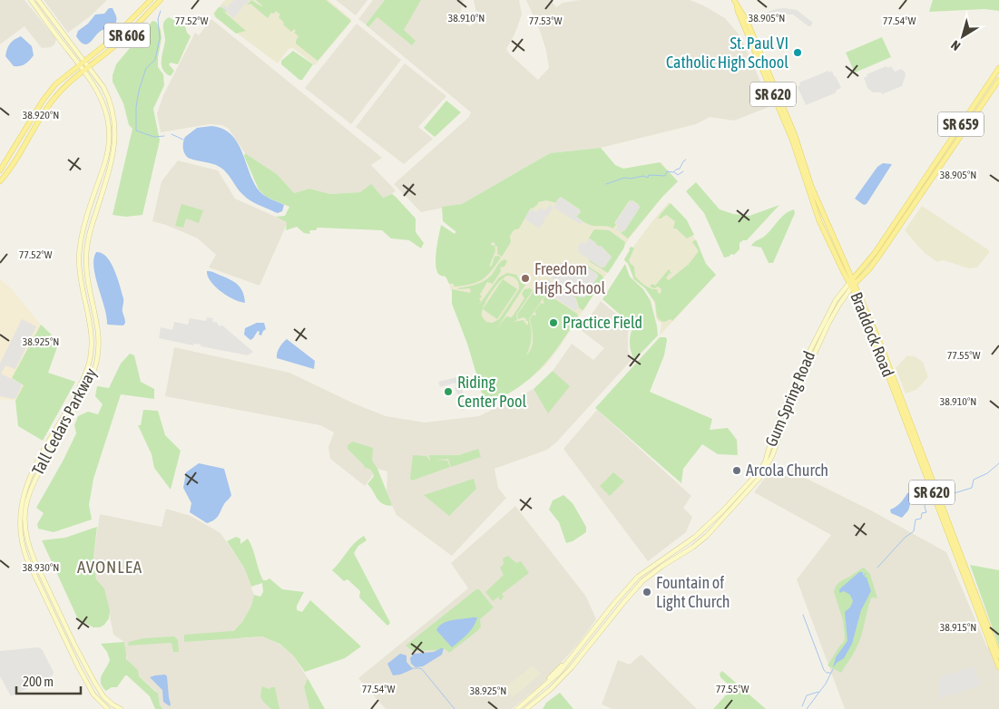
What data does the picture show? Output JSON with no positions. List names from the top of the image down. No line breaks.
{"streets":{"main road":["SR 606","SR 620","SR 659","Braddock Road","Gum Spring Road","Tall Cedars Parkway"]},"crossings":[["SR 606","Tall Cedars Parkway"],["Braddock Road","Gum Spring Road"]],"districts":["AVONLEA"],"places":["St. Paul VI Catholic High School","Freedom High School","Practice Field","Riding Center Pool","Arcola Church","Fountain of Light Church"],"scale_bar":"200 m","north":"bottom left","coordinates":["38.910°N","38.905°N","77.52°W","77.53°W","77.54°W","38.920°N","38.925°N","77.55°W","38.930°N","38.915°N"]}
